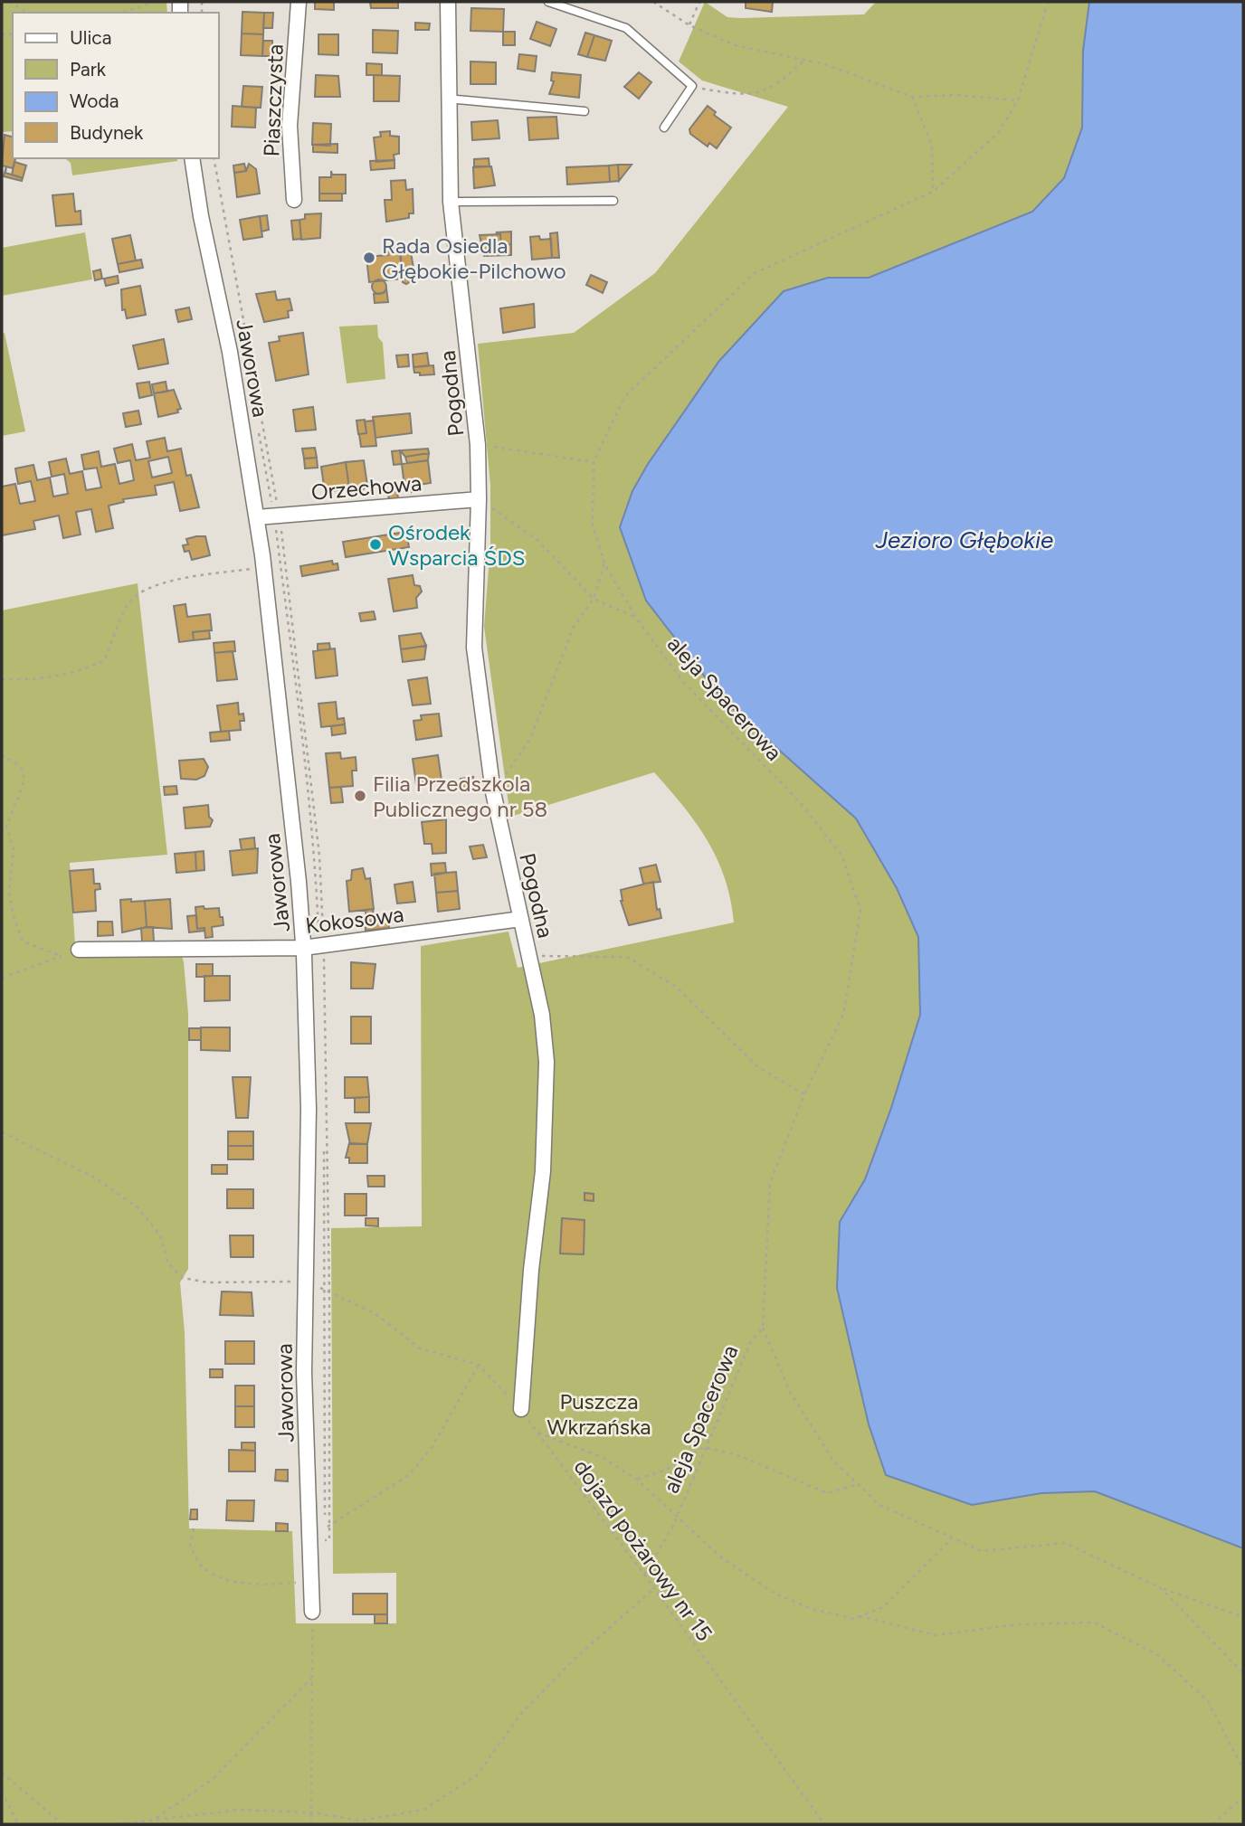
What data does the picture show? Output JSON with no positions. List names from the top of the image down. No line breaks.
{"streets":{"street":["Piaszczysta","Jaworowa","Pogodna","Orzechowa","Kokosowa"],"path":["aleja Spacerowa","dojazd pożarowy nr 15"]},"crossings":[["Jaworowa","Orzechowa"],["Jaworowa","Kokosowa"],["Jaworowa","dojazd pożarowy nr 15"],["Pogodna","Orzechowa"],["Pogodna","Kokosowa"],["Pogodna","dojazd pożarowy nr 15"],["aleja Spacerowa","dojazd pożarowy nr 15"]],"water":["Jezioro Głębokie"],"parks":["Puszcza Wkrzańska"],"places":["Rada Osiedla Głębokie-Pilchowo","Ośrodek Wsparcia ŚDS","Filia Przedszkola Publicznego nr 58"],"legend":["Ulica","Park","Woda","Budynek"]}
